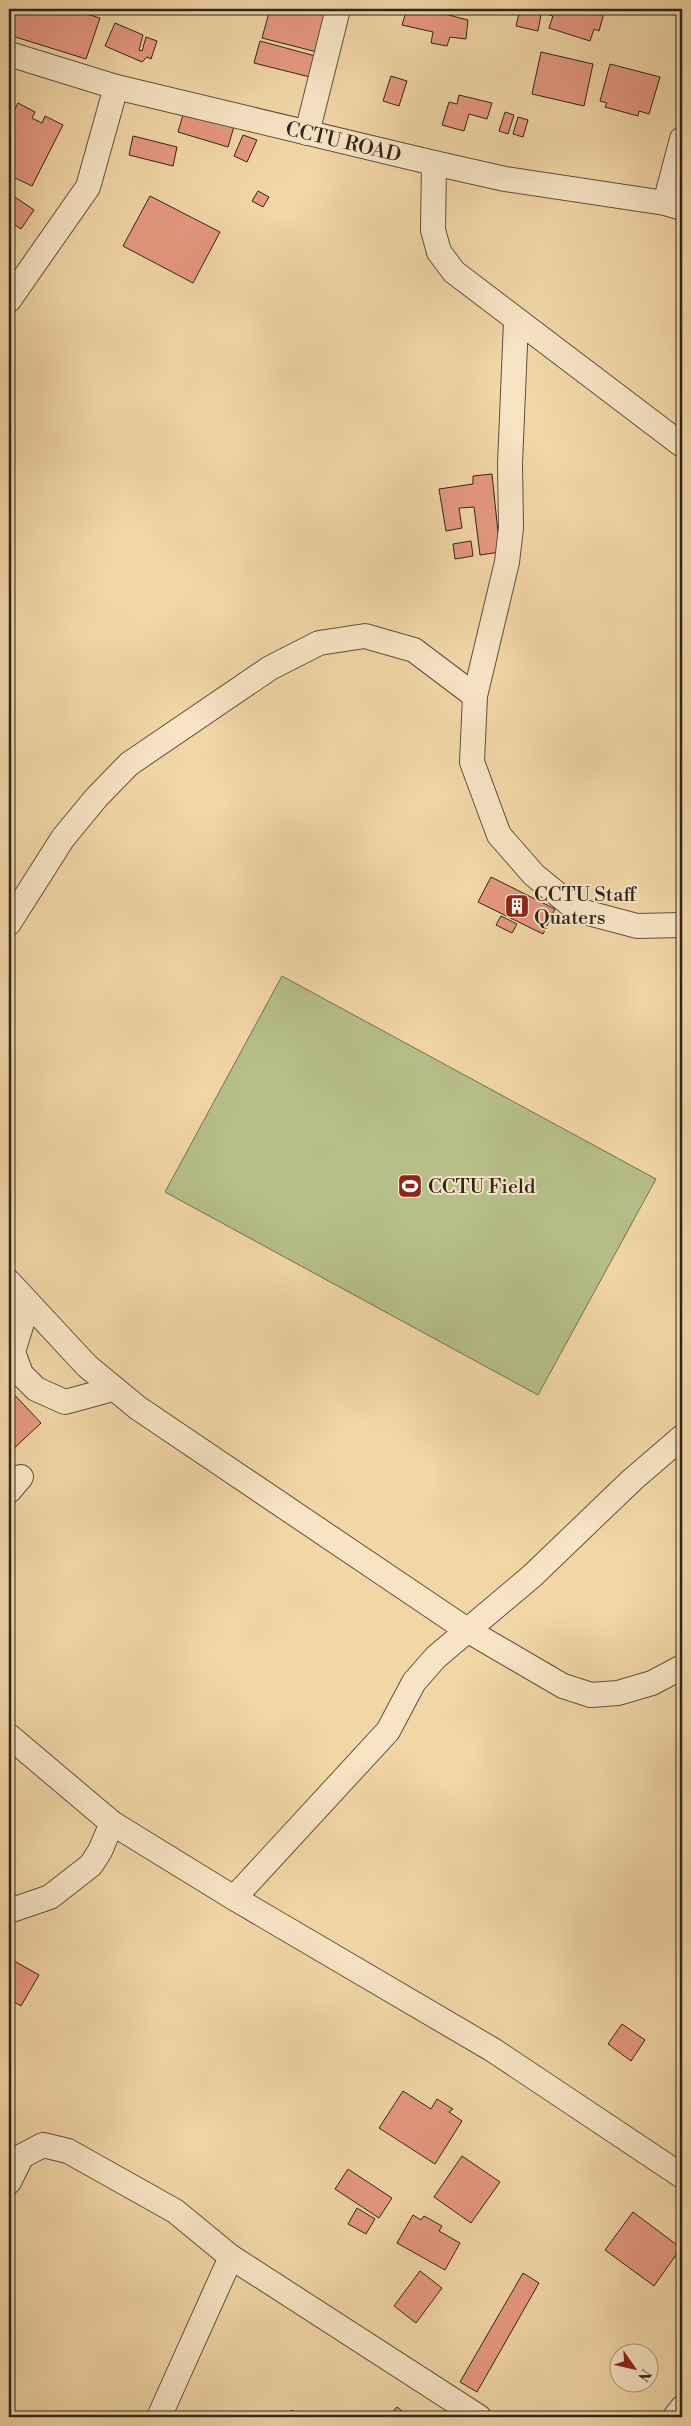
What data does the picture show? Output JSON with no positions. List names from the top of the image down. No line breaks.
{"streets":{"street":["CCTU ROAD"]},"places":{"building":["CCTU Staff Quaters"],"sports":["CCTU Field"]},"north":"bottom right"}
